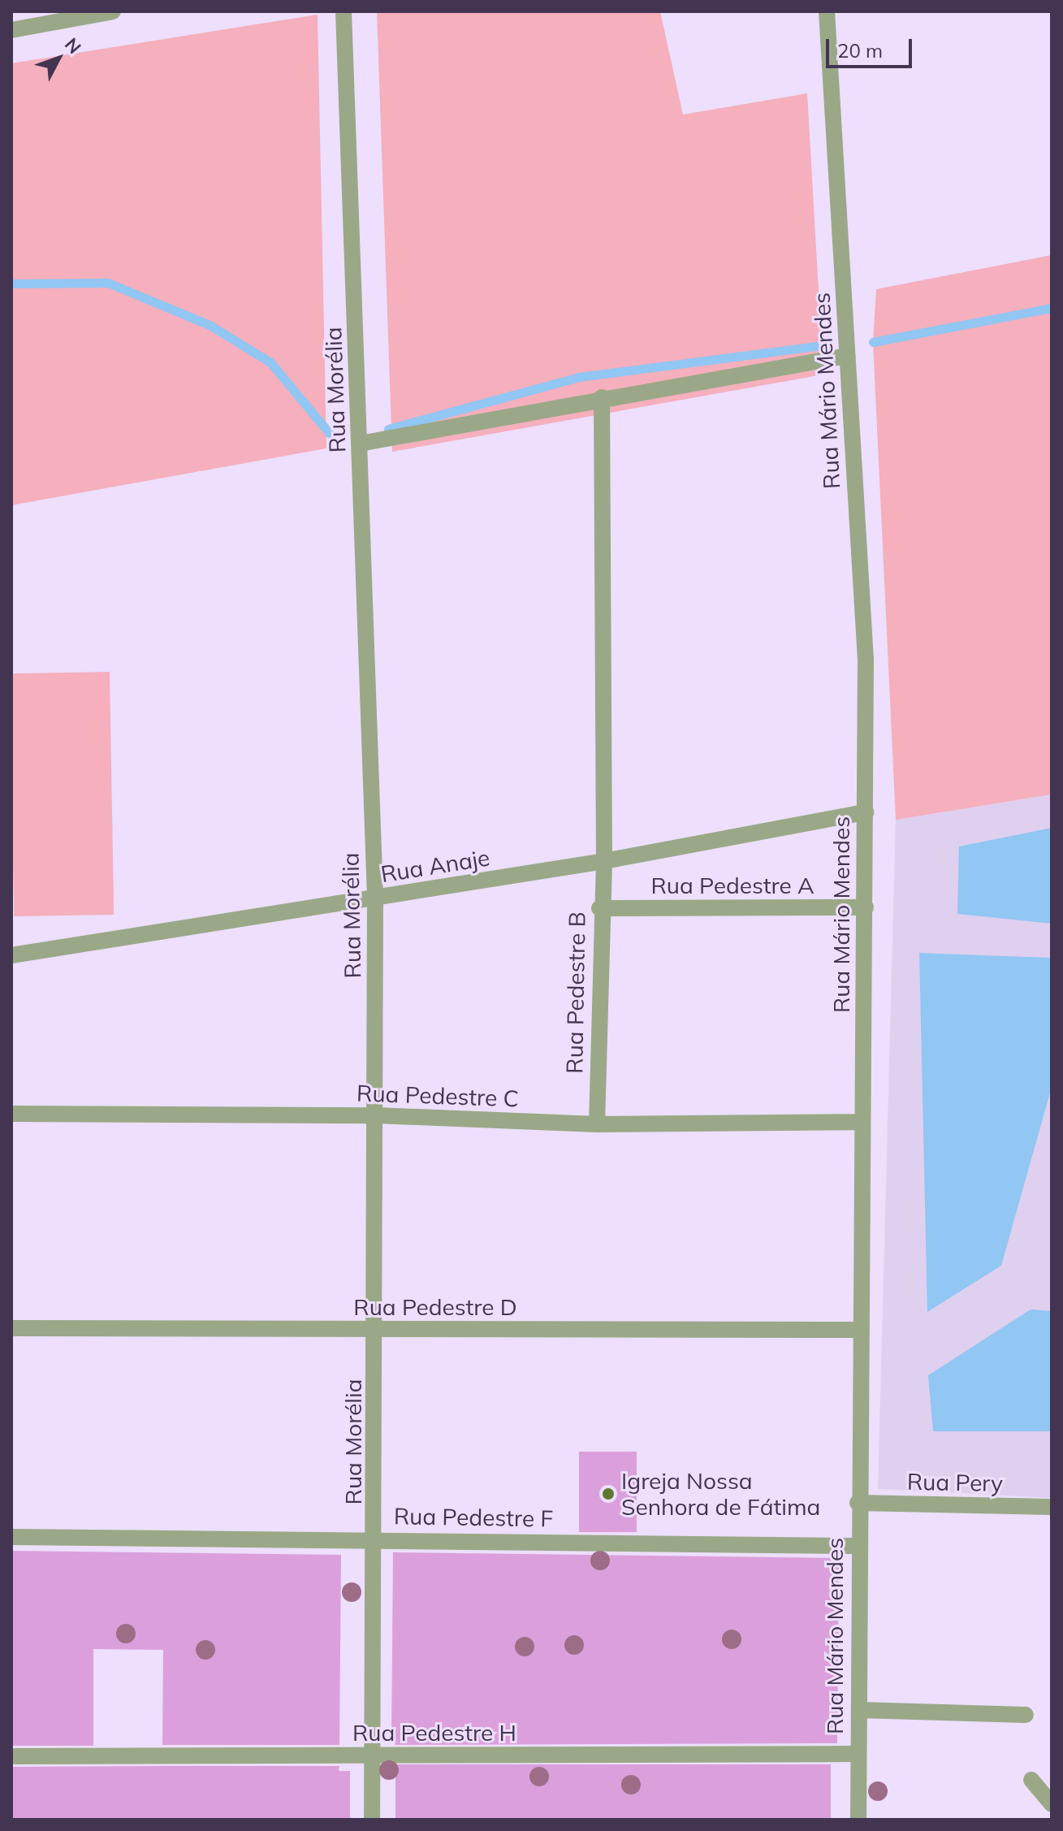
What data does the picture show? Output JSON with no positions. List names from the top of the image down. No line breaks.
{"streets":{"street":["Rua Morélia","Rua Mário Mendes","Rua Anaje","Rua Pedestre A","Rua Pedestre B","Rua Pedestre C","Rua Pedestre D","Rua Pery","Rua Pedestre F","Rua Pedestre H"]},"crossings":[["Rua Morélia","Rua Anaje"],["Rua Morélia","Rua Pedestre C"],["Rua Morélia","Rua Pedestre D"],["Rua Morélia","Rua Pedestre F"],["Rua Morélia","Rua Pedestre H"],["Rua Mário Mendes","Rua Anaje"],["Rua Mário Mendes","Rua Pedestre A"],["Rua Mário Mendes","Rua Pedestre C"],["Rua Mário Mendes","Rua Pedestre D"],["Rua Mário Mendes","Rua Pery"],["Rua Mário Mendes","Rua Pedestre F"],["Rua Mário Mendes","Rua Pedestre H"],["Rua Anaje","Rua Pedestre B"],["Rua Pedestre A","Rua Pedestre B"],["Rua Pedestre B","Rua Pedestre C"]],"places":["Igreja Nossa Senhora de Fátima"],"scale_bar":"20 m","north":"top right"}
